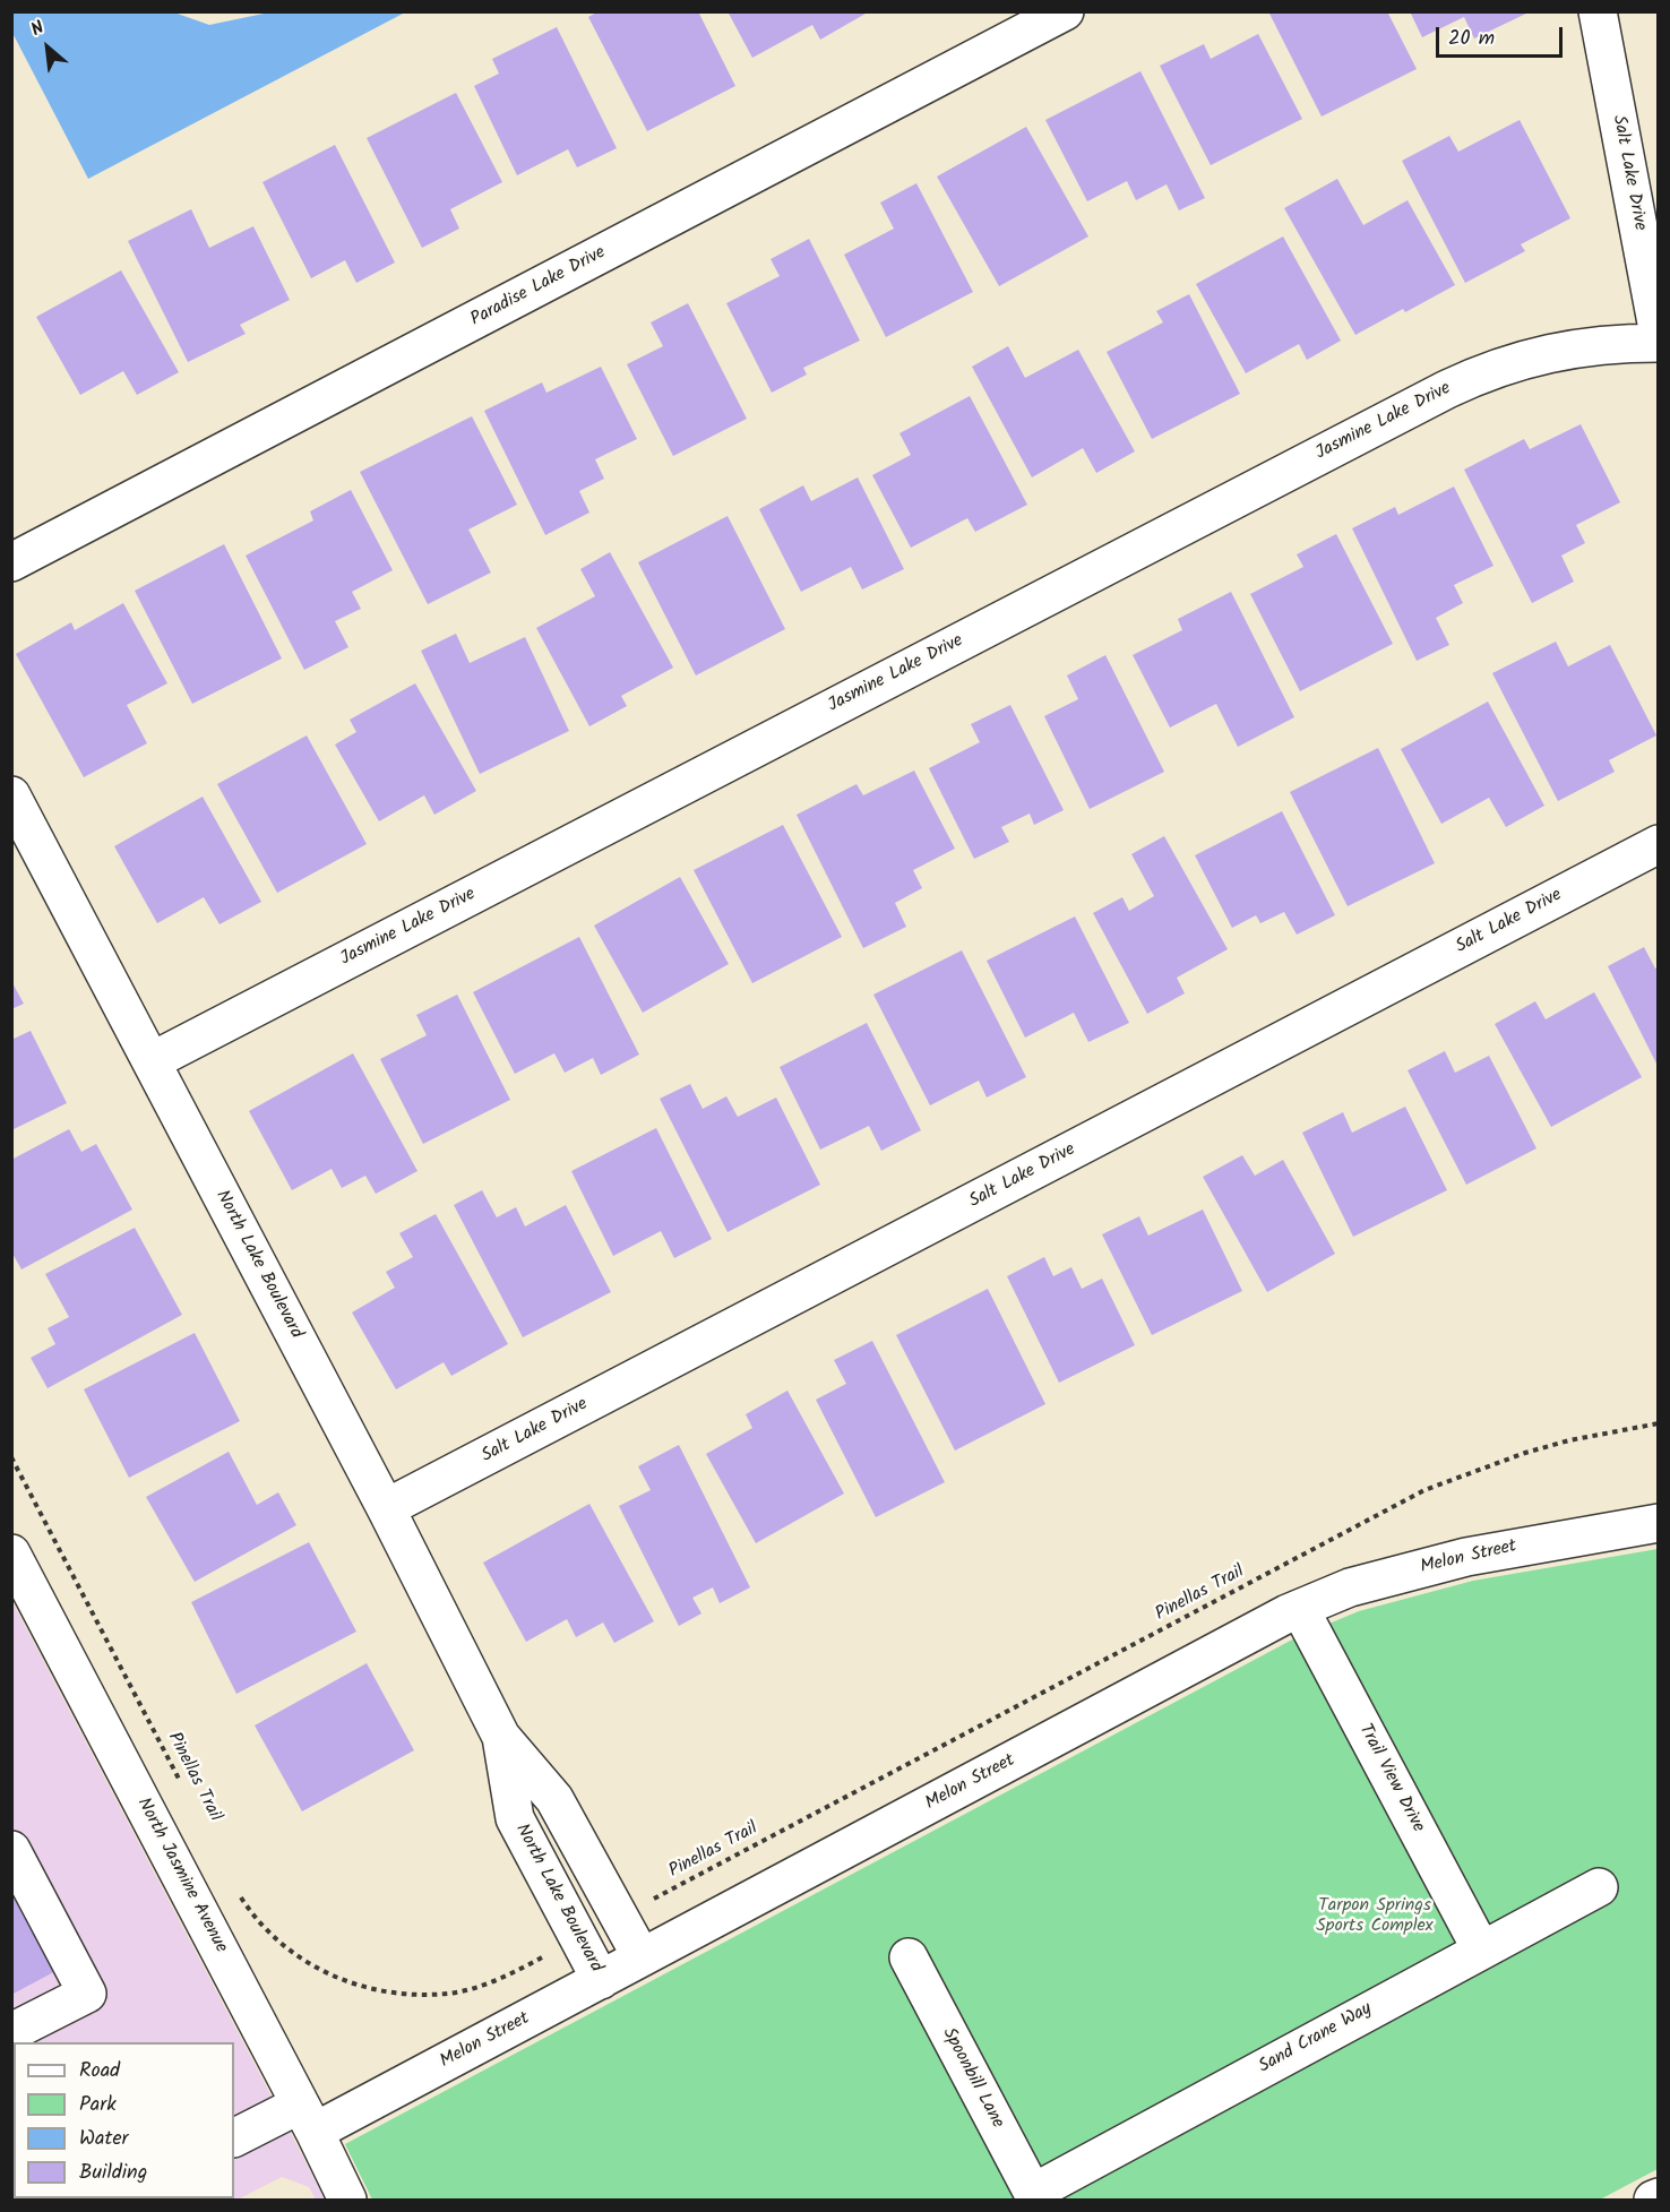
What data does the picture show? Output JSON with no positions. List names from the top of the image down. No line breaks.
{"streets":{"street":["Salt Lake Drive","Paradise Lake Drive","Jasmine Lake Drive","North Lake Boulevard","Melon Street","Trail View Drive","North Jasmine Avenue","Sand Crane Way","Spoonbill Lane"],"path":["Pinellas Trail"]},"crossings":[["Salt Lake Drive","North Lake Boulevard"],["Jasmine Lake Drive","North Lake Boulevard"],["North Lake Boulevard","Melon Street"],["North Lake Boulevard","Pinellas Trail"],["Melon Street","Trail View Drive"],["Melon Street","North Jasmine Avenue"],["Trail View Drive","Sand Crane Way"],["Sand Crane Way","Spoonbill Lane"]],"parks":["Tarpon Springs Sports Complex"],"legend":["Road","Park","Water","Building"],"scale_bar":"20 m","north":"top left"}
